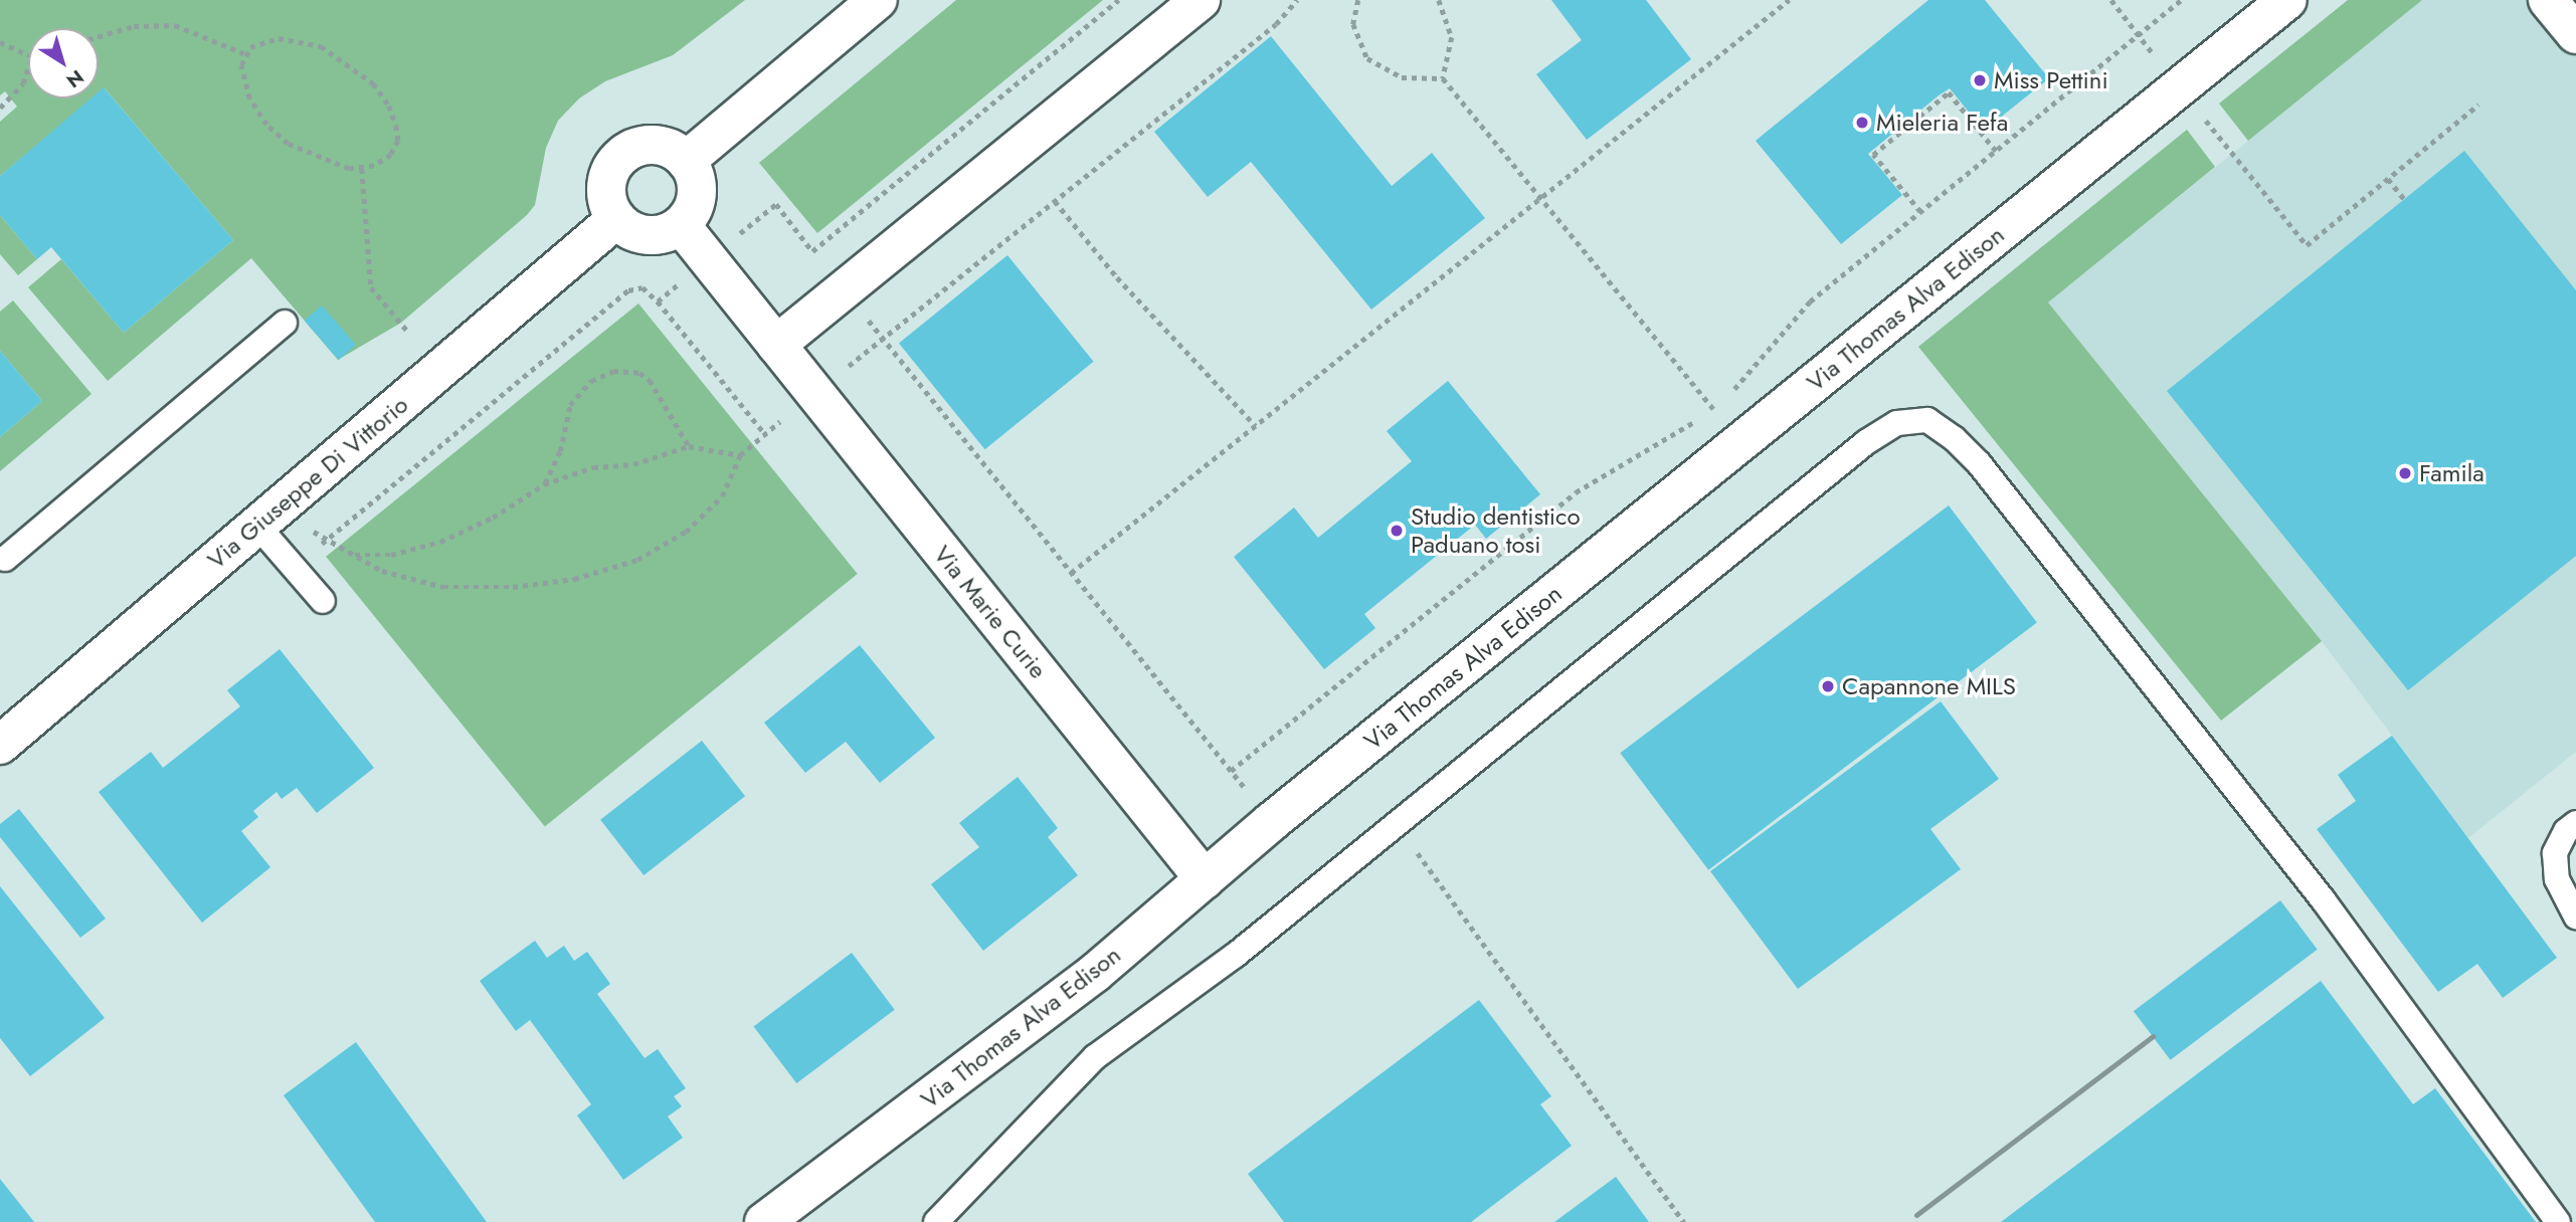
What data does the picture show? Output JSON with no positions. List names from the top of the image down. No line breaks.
{"streets":{"street":["Via Thomas Alva Edison","Via Giuseppe Di Vittorio","Via Marie Curie"]},"crossings":[["Via Thomas Alva Edison","Via Marie Curie"],["Via Giuseppe Di Vittorio","Via Marie Curie"]],"places":["Miss Pettini","Mieleria Fefa","Famila","Studio dentistico Paduano tosi","Capannone MILS"],"north":"bottom right"}
